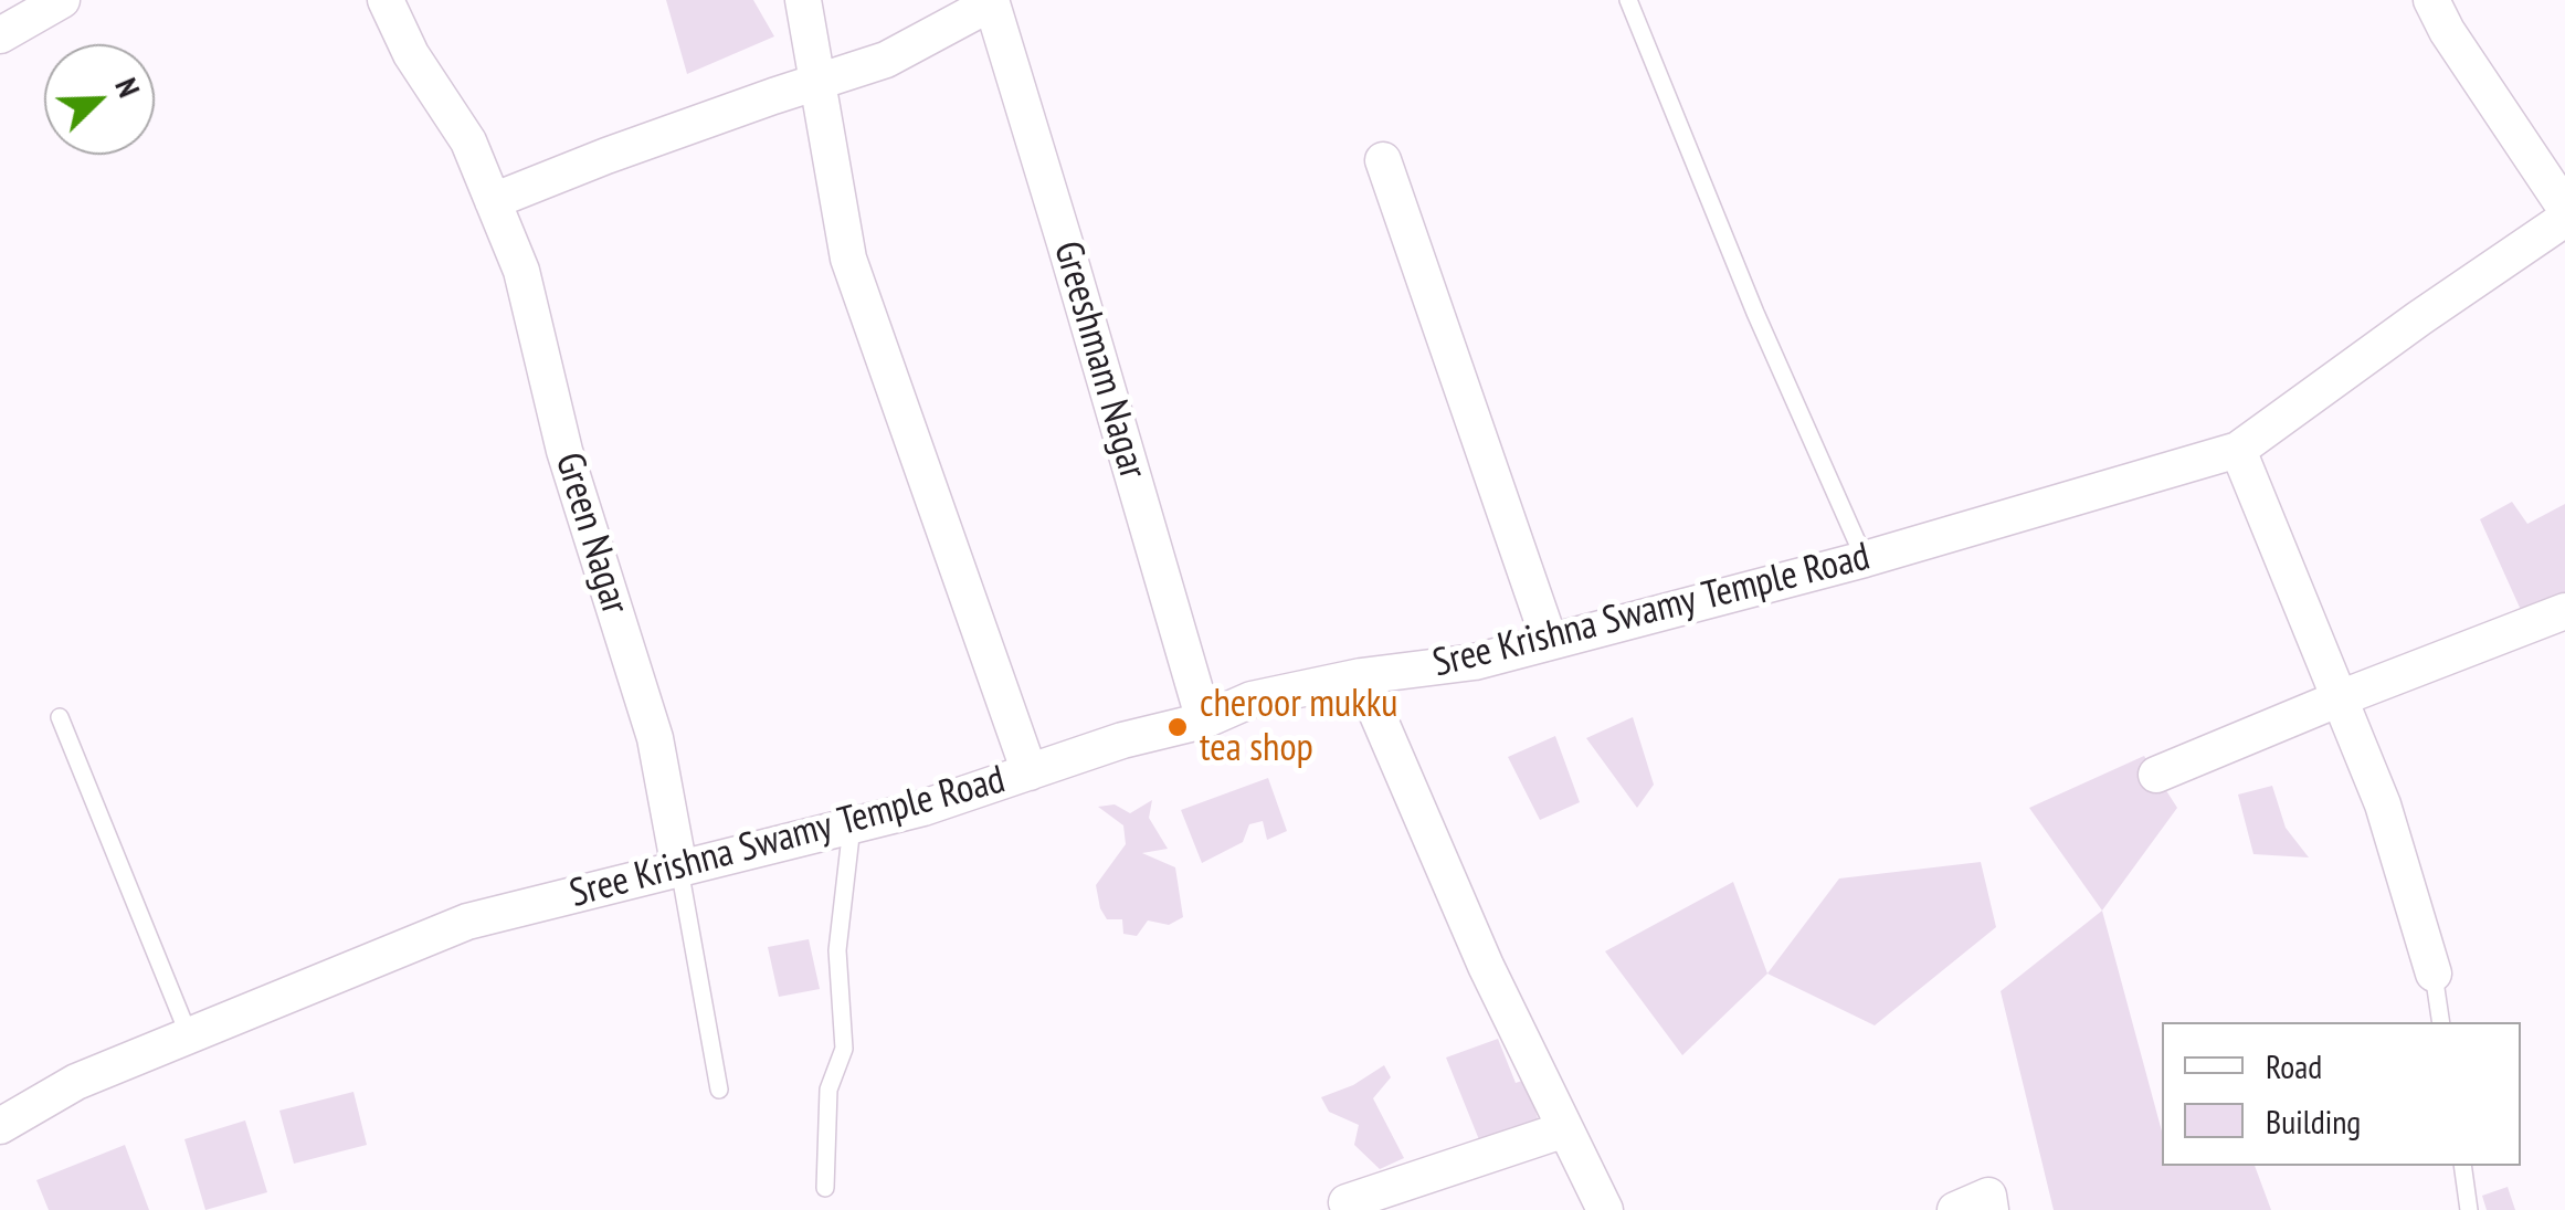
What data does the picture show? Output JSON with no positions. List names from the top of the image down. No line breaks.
{"streets":{"street":["Greeshmam Nagar","Green Nagar","Sree Krishna Swamy Temple Road"]},"crossings":[["Greeshmam Nagar","Sree Krishna Swamy Temple Road"],["Green Nagar","Sree Krishna Swamy Temple Road"]],"places":["cheroor mukku tea shop"],"legend":["Road","Building"],"north":"top right"}
